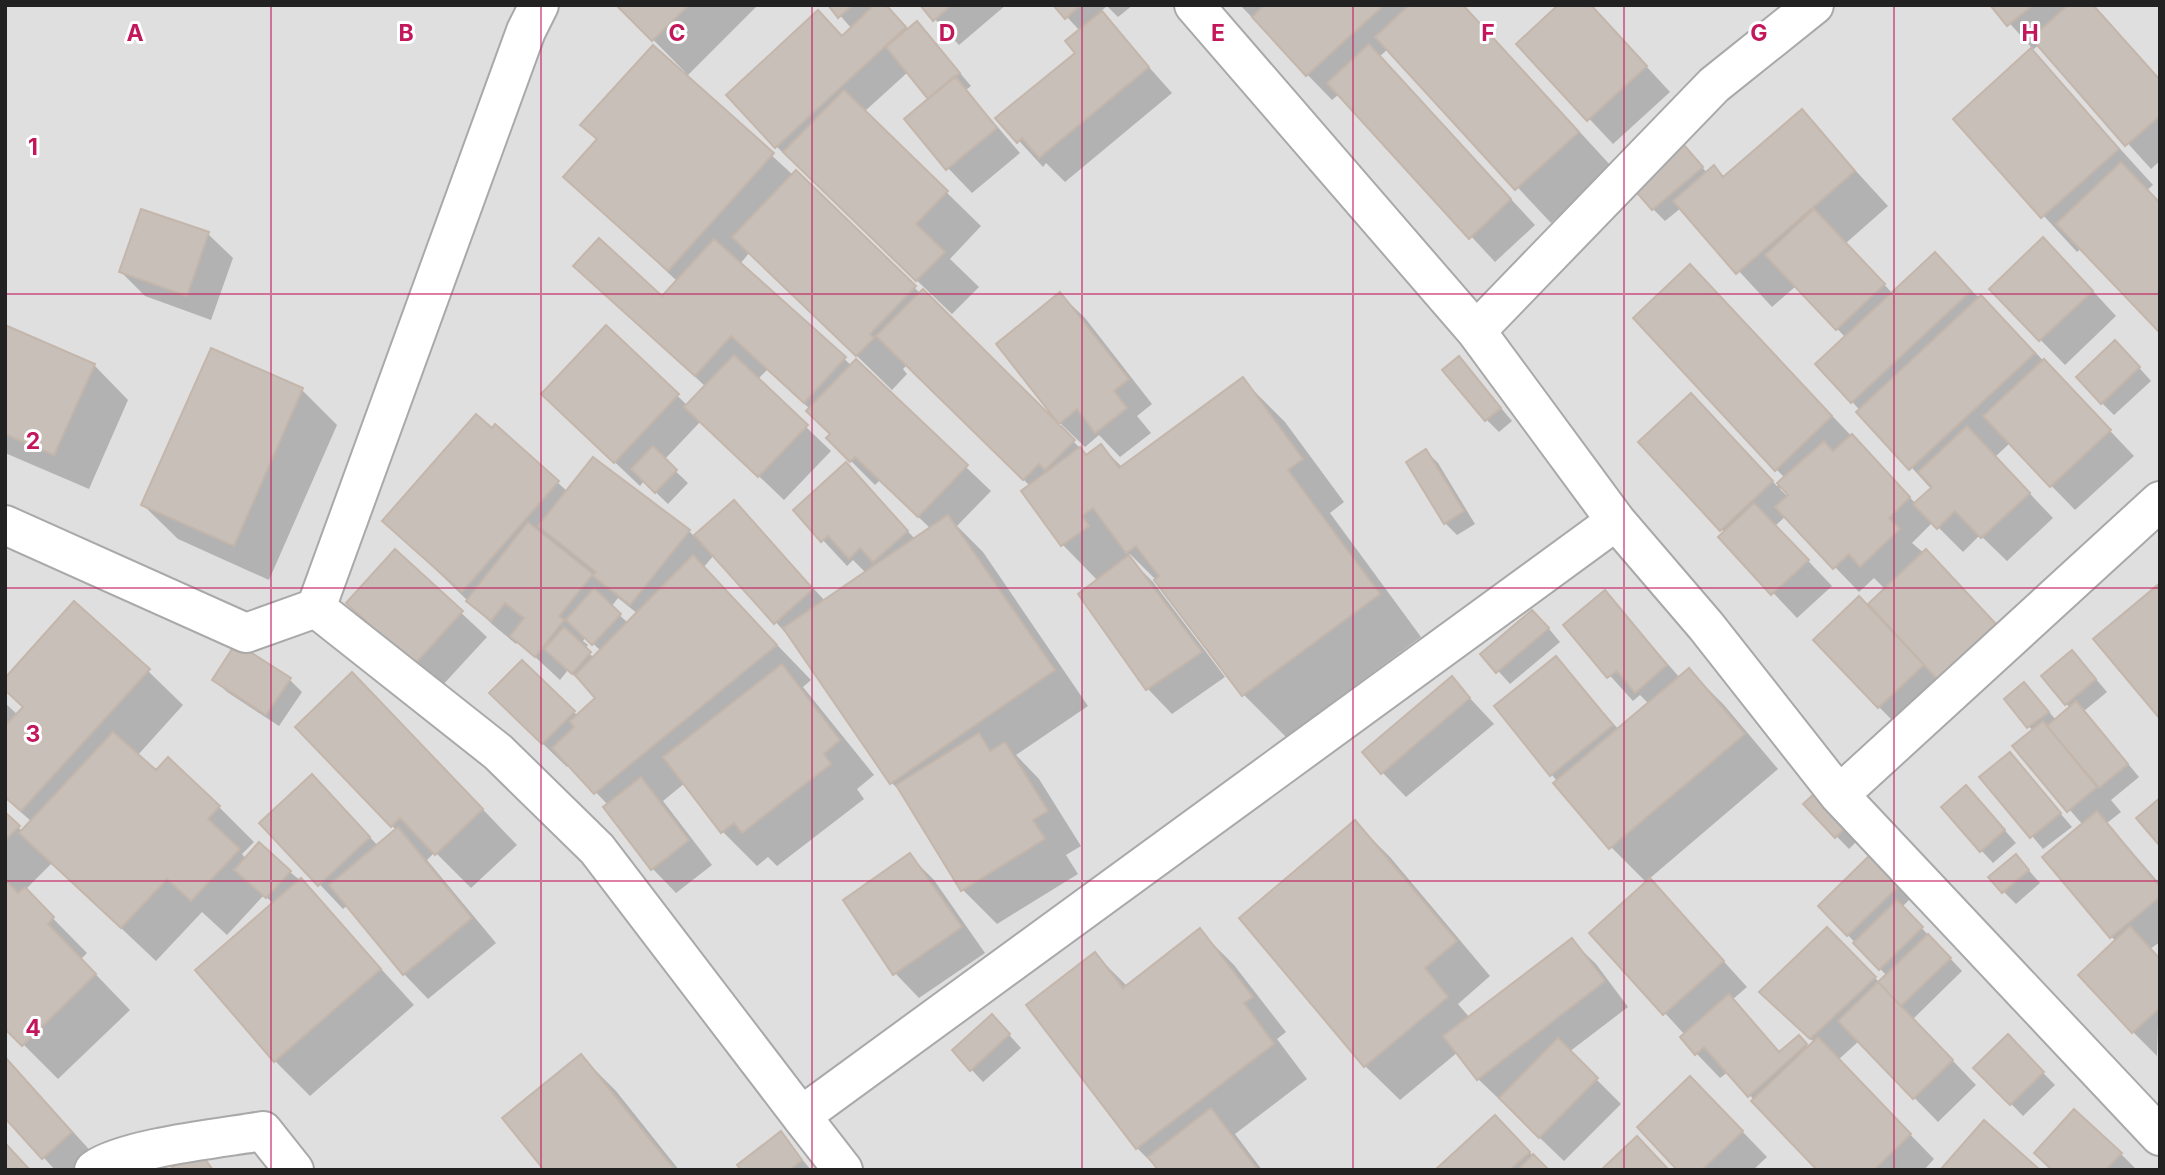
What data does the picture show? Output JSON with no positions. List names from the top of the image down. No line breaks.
{"grid":{"columns":["A","B","C","D","E","F","G","H"],"rows":["1","2","3","4"]}}
